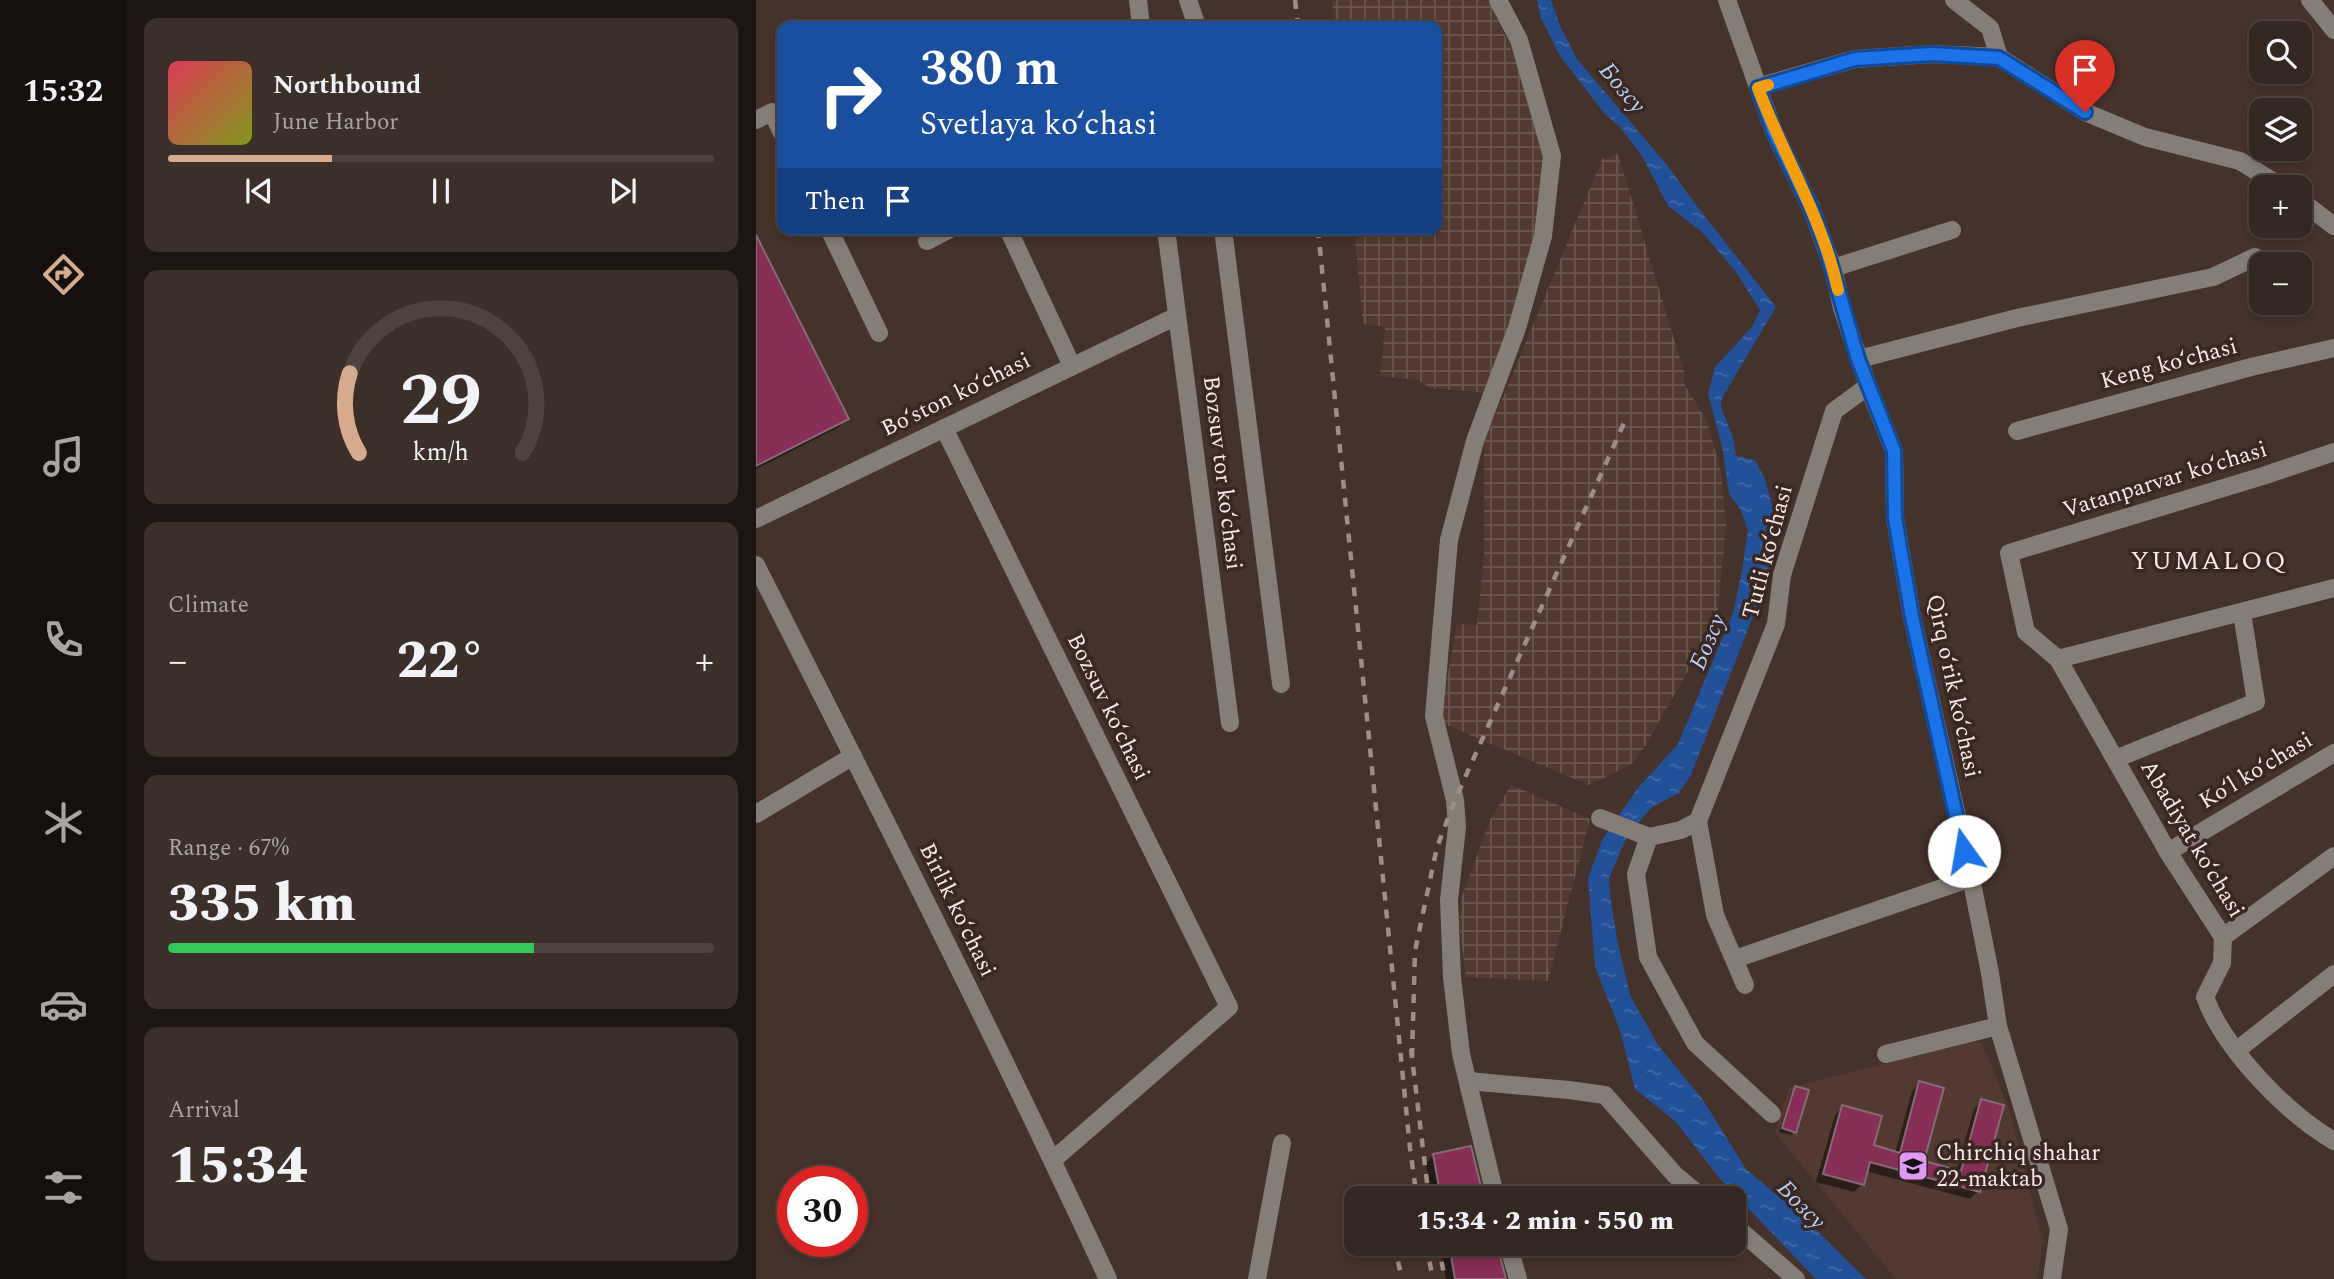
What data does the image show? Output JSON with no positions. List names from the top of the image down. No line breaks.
{"streets":{"street":["Keng ko‘chasi","Bo‘ston ko‘chasi","Bozsuv tor ko‘chasi","Vatanparvar ko‘chasi","Tutli ko‘chasi","Qirq o‘rik ko‘chasi","Bozsuv ko‘chasi","Ko‘l ko‘chasi","Abadiyat ko‘chasi","Birlik ko‘chasi"]},"crossings":[["Bo‘ston ko‘chasi","Bozsuv tor ko‘chasi"],["Bo‘ston ko‘chasi","Bozsuv ko‘chasi"],["Vatanparvar ko‘chasi","Abadiyat ko‘chasi"],["Tutli ko‘chasi","Qirq o‘rik ko‘chasi"],["Bozsuv ko‘chasi","Birlik ko‘chasi"],["Ko‘l ko‘chasi","Abadiyat ko‘chasi"]],"districts":["YUMALOQ"],"water":["Бозсу"],"places":{"school or university":["Chirchiq shahar 22-maktab"]},"page":{"tabs":"15:32","map_buttons":["+","−"],"turn":["380 m","Svetlaya ko‘chasi"],"song":["Northbound","June Harbor"],"then":"Then","tile":["Climate",["Range · 67%","335 km"],["Arrival","15:34"]],"heat":["−","22°","+"],"limit":"30","trip":"15:34 · 2 min · 550 m","gauge":["29","km/h"]}}
